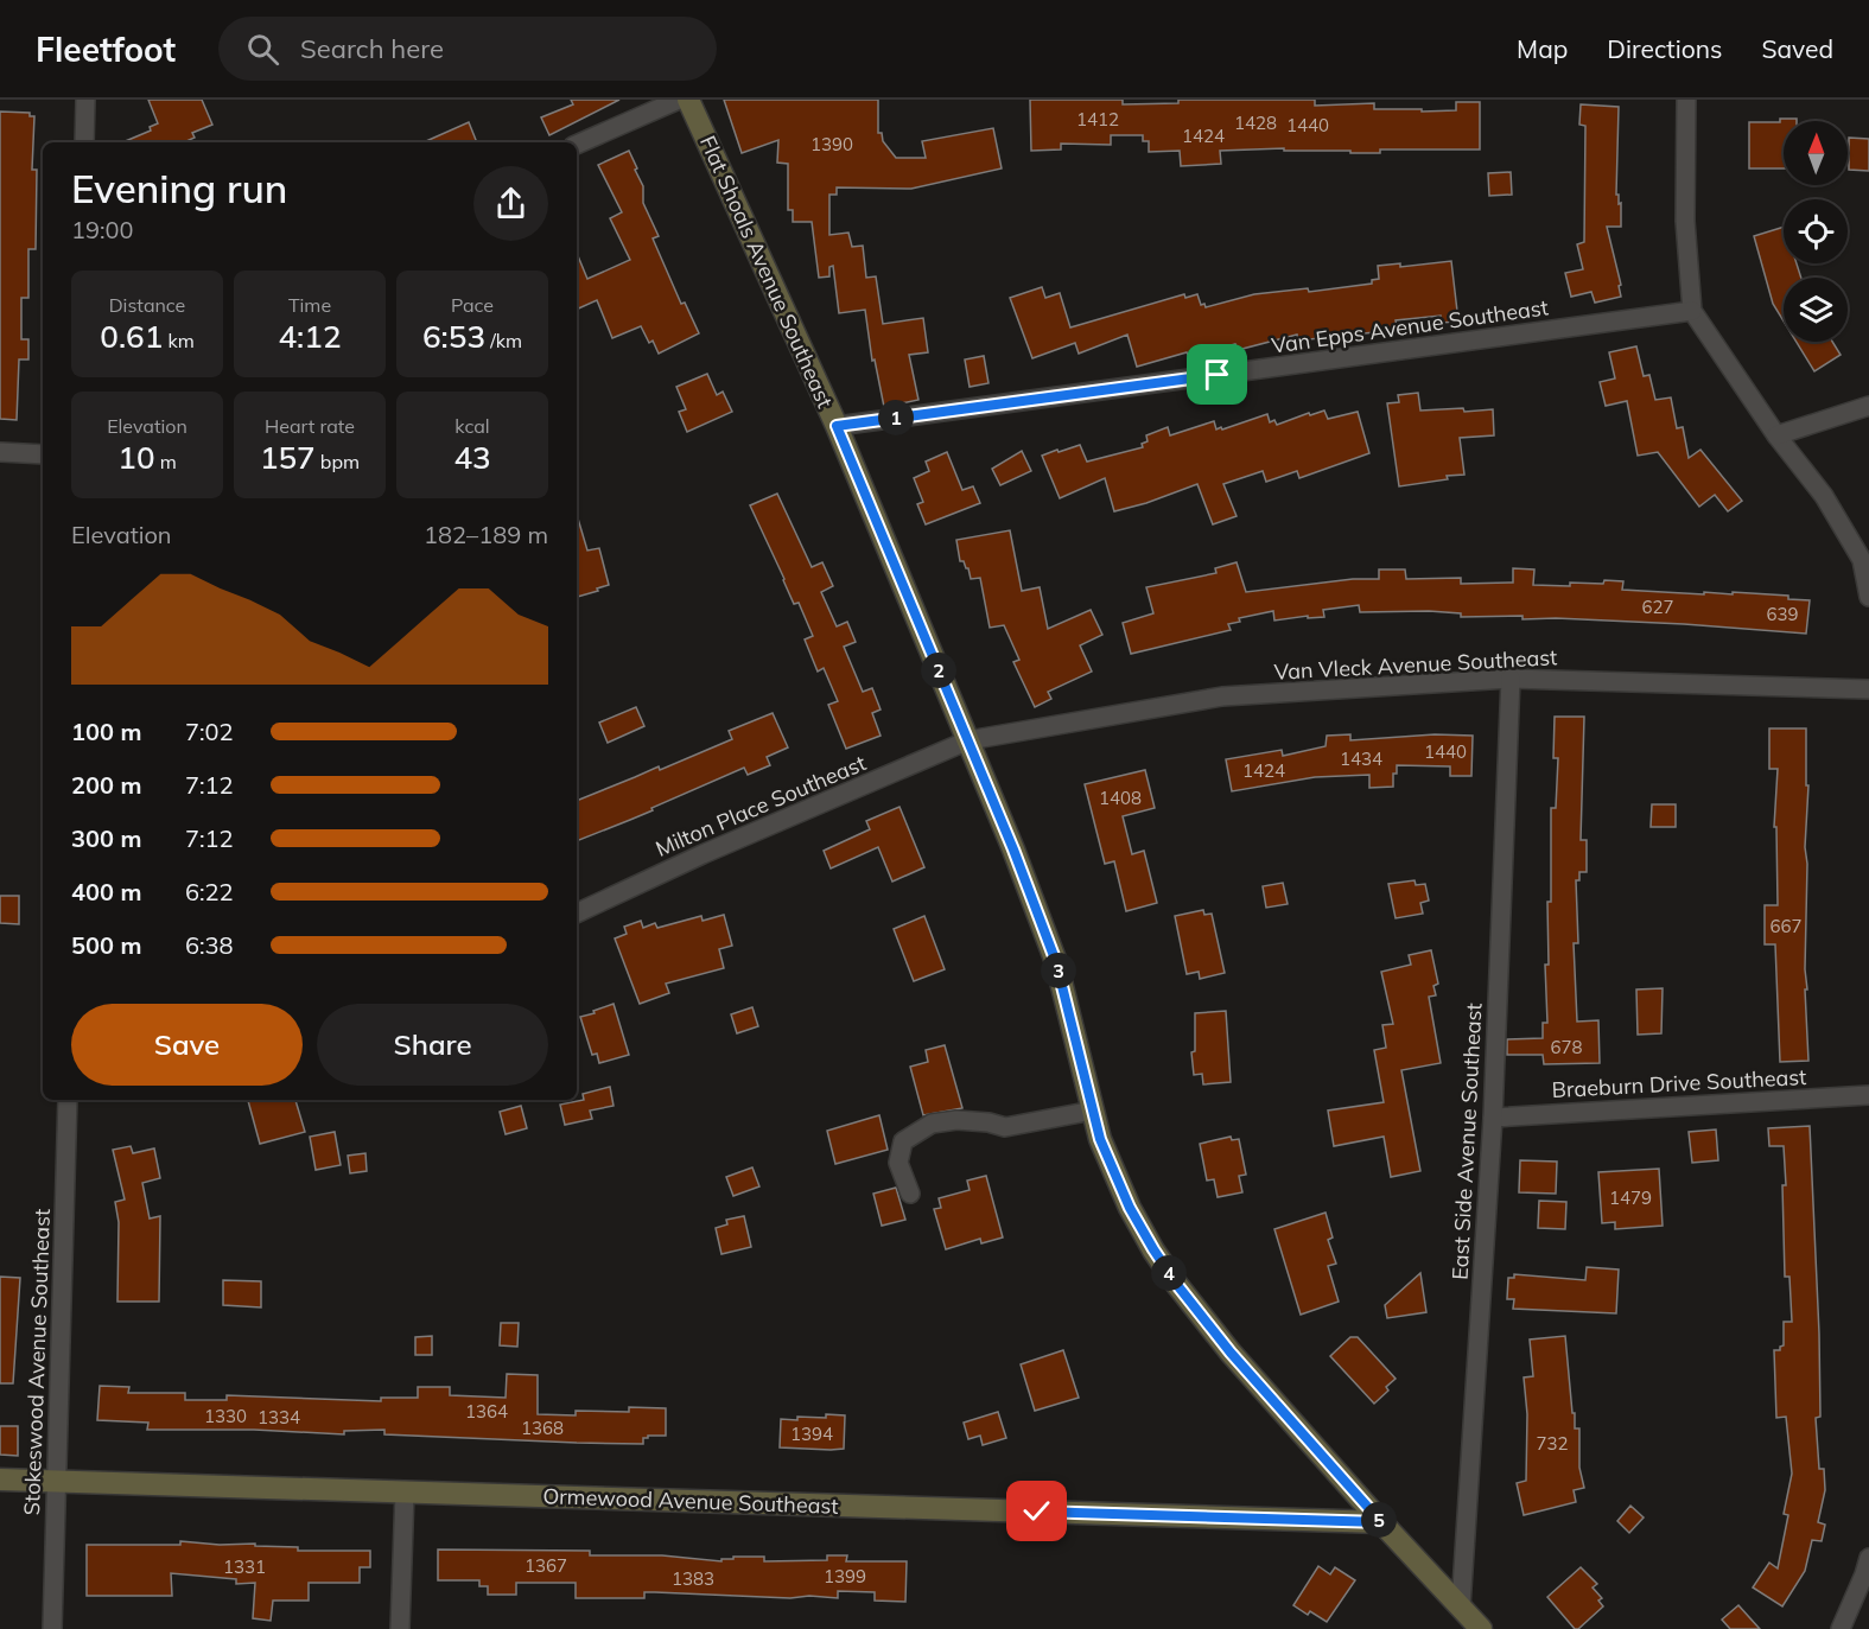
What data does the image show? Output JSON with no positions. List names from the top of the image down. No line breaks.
{"streets":{"street":["Flat Shoals Avenue Southeast","Van Epps Avenue Southeast","Van Vleck Avenue Southeast","Milton Place Southeast","Braeburn Drive Southeast","East Side Avenue Southeast","Stokeswood Avenue Southeast","Ormewood Avenue Southeast"]},"crossings":[["Flat Shoals Avenue Southeast","Van Epps Avenue Southeast"],["Flat Shoals Avenue Southeast","Van Vleck Avenue Southeast"],["Flat Shoals Avenue Southeast","Milton Place Southeast"],["Flat Shoals Avenue Southeast","East Side Avenue Southeast"],["Flat Shoals Avenue Southeast","Ormewood Avenue Southeast"],["Van Vleck Avenue Southeast","Milton Place Southeast"],["Van Vleck Avenue Southeast","East Side Avenue Southeast"],["Braeburn Drive Southeast","East Side Avenue Southeast"],["Stokeswood Avenue Southeast","Ormewood Avenue Southeast"]],"house_numbers":["1412","1428","1440","1424","1390","627","639","1440","1434","1424","1408","667","678","1479","1364","1330","1334","1368","1394","732","1367","1331","1399","1383"],"north":"top","page":{"header":"Fleetfoot","search":"Search here","nav":["Map","Directions","Saved"],"heading":["Evening run","19:00"],"stats":[["Distance","0.61 km"],["Time","4:12"],["Pace","6:53 /km"],["Elevation","10 m"],["Heart rate","157 bpm"],["kcal","43"]],"pins":["1","2","3","4","5"],"chart":["Elevation","182–189 m"],"list":[{"name":"100 m","note":"7:02"},{"name":"200 m","note":"7:12"},{"name":"300 m","note":"7:12"},{"name":"400 m","note":"6:22"},{"name":"500 m","note":"6:38"}],"buttons":["Save","Share"]}}
